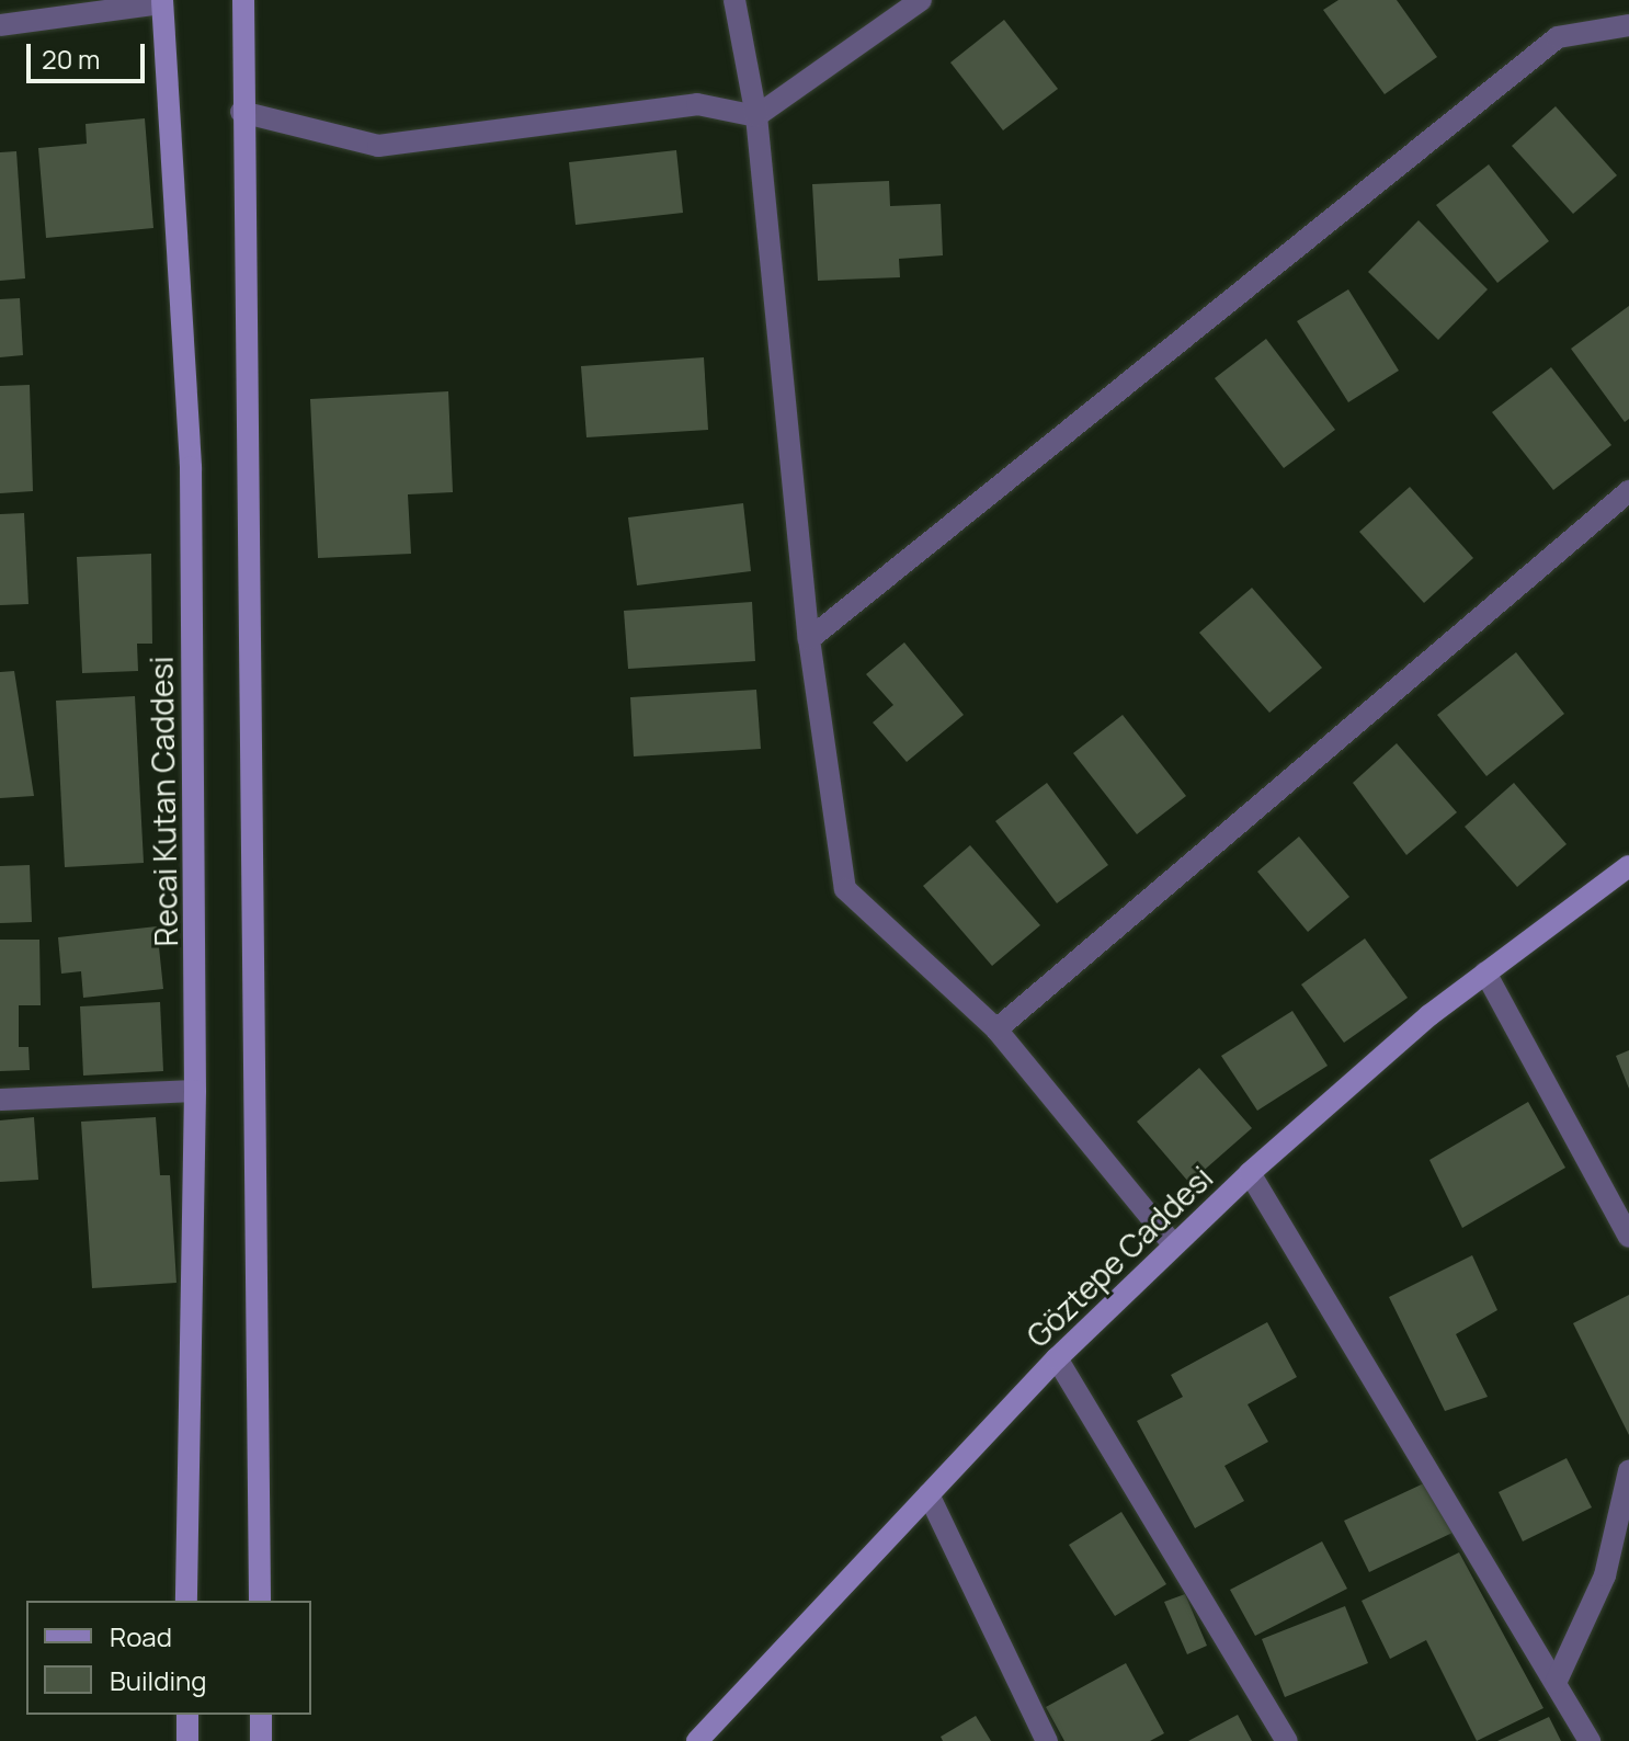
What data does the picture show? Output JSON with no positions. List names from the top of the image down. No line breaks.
{"streets":{"main road":["Recai Kutan Caddesi","Göztepe Caddesi"]},"legend":["Road","Building"],"scale_bar":"20 m"}
